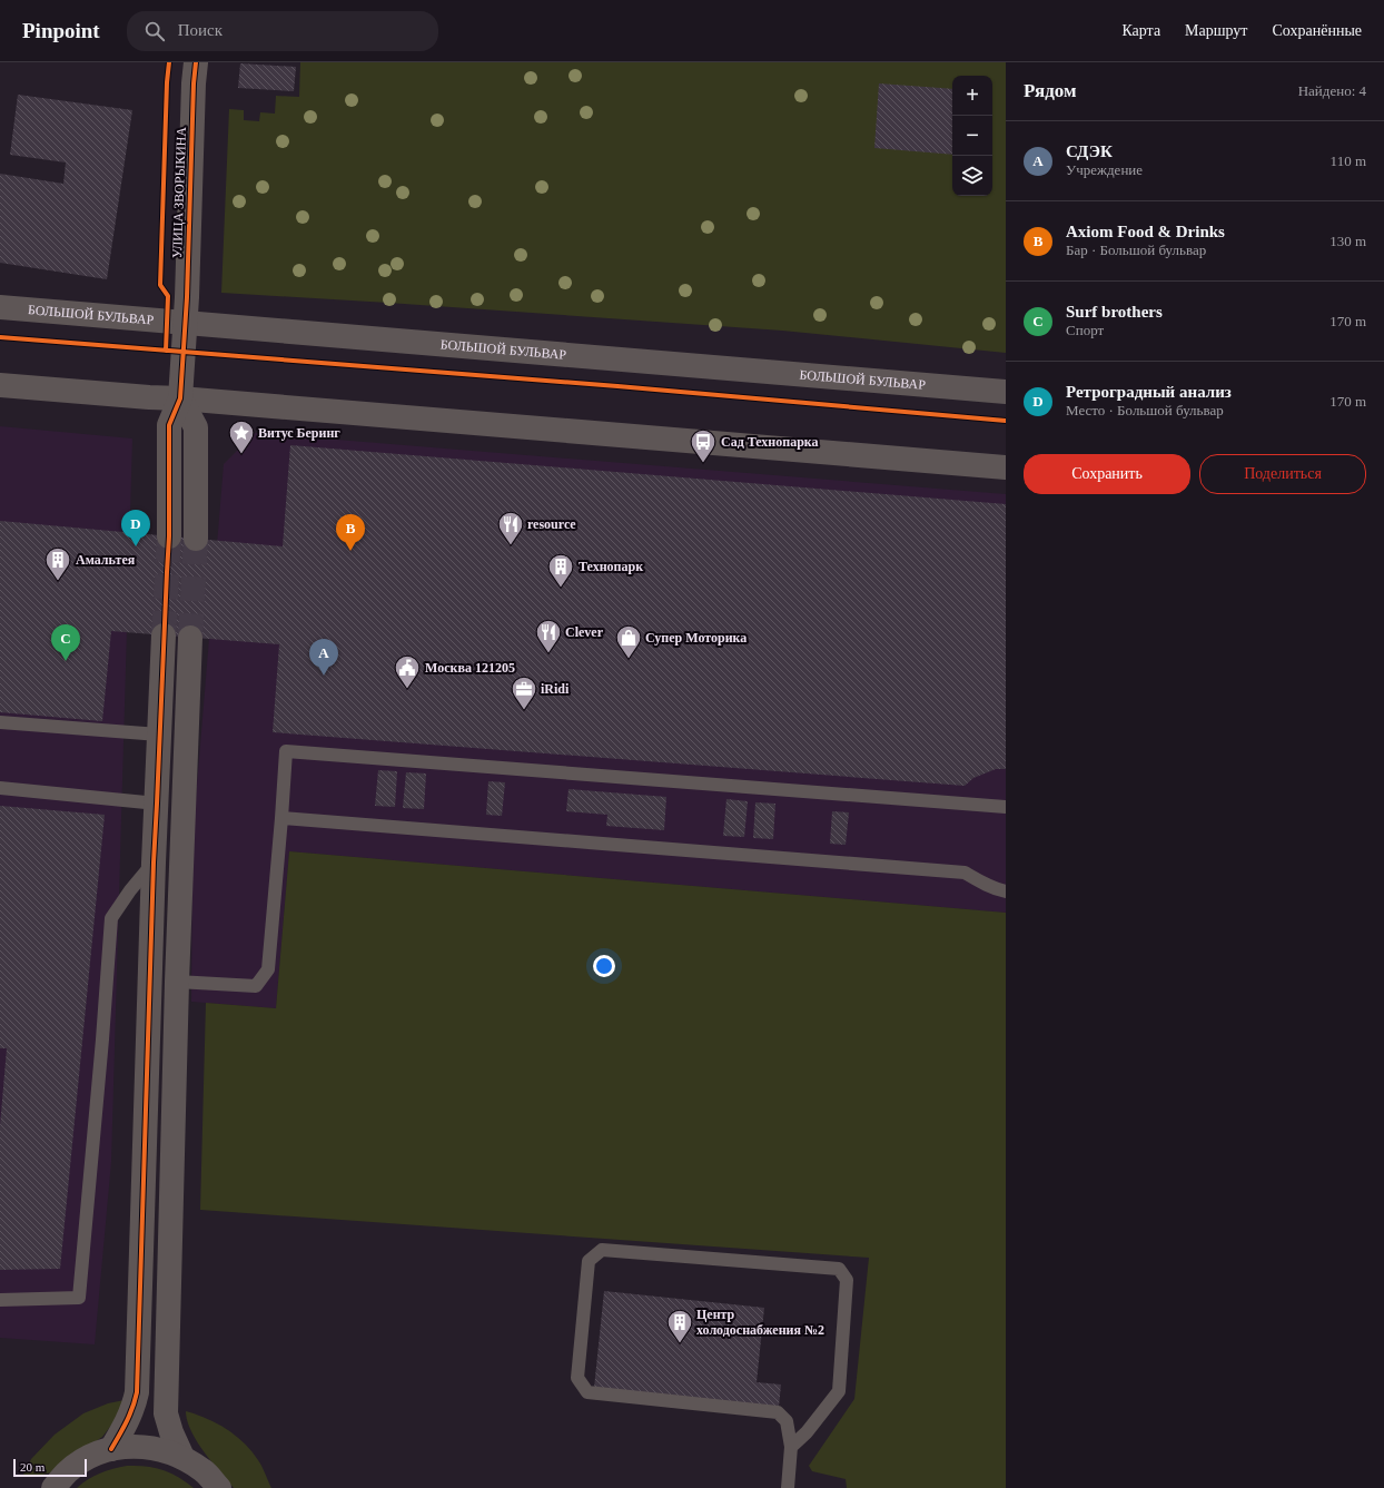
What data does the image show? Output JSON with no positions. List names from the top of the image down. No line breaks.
{"streets":{"street":["УЛИЦА ЗВОРЫКИНА","БОЛЬШОЙ БУЛЬВАР"]},"crossings":[["УЛИЦА ЗВОРЫКИНА","БОЛЬШОЙ БУЛЬВАР"]],"places":{"place":["Витус Беринг"],"bus stop":["Сад Технопарка"],"restaurant":["resource","Clever"],"building":["Амальтея","Технопарк","Центр холодоснабжения №2"],"shop":["Супер Моторика"],"public building":["Москва 121205"],"office":["iRidi"]},"scale_bar":"20 m","page":{"header":"Pinpoint","search":"Поиск","nav":["Карта","Маршрут","Сохранённые"],"heading":["Рядом","Найдено: 4"],"map_buttons":["+","−"],"list":[{"mark":"A","name":"СДЭК","note":"Учреждение","value":"110 m"},{"mark":"B","name":"Axiom Food & Drinks","note":"Бар · Большой бульвар","value":"130 m"},{"mark":"C","name":"Surf brothers","note":"Спорт","value":"170 m"},{"mark":"D","name":"Ретроградный анализ","note":"Место · Большой бульвар","value":"170 m"}],"buttons":["Сохранить","Поделиться"],"pins":["D","B","C","A"],"scale":"20 m"}}
